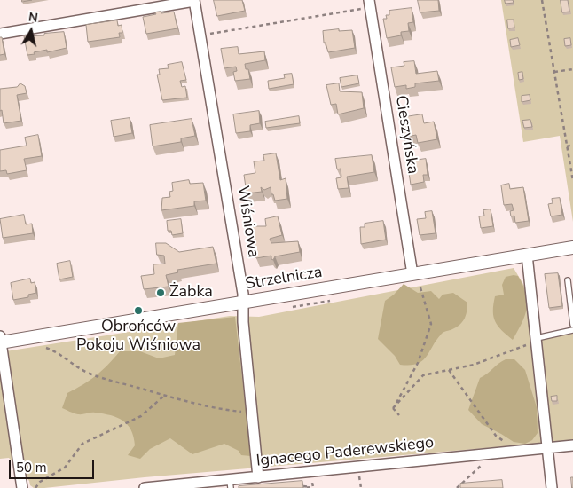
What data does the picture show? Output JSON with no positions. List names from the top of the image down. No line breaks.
{"streets":{"street":["Cieszyńska","Wiśniowa","Strzelnicza","Ignacego Paderewskiego"]},"crossings":[["Cieszyńska","Strzelnicza"],["Wiśniowa","Strzelnicza"],["Wiśniowa","Ignacego Paderewskiego"]],"places":["Żabka","Obrońców Pokoju Wiśniowa"],"scale_bar":"50 m","north":"top"}
